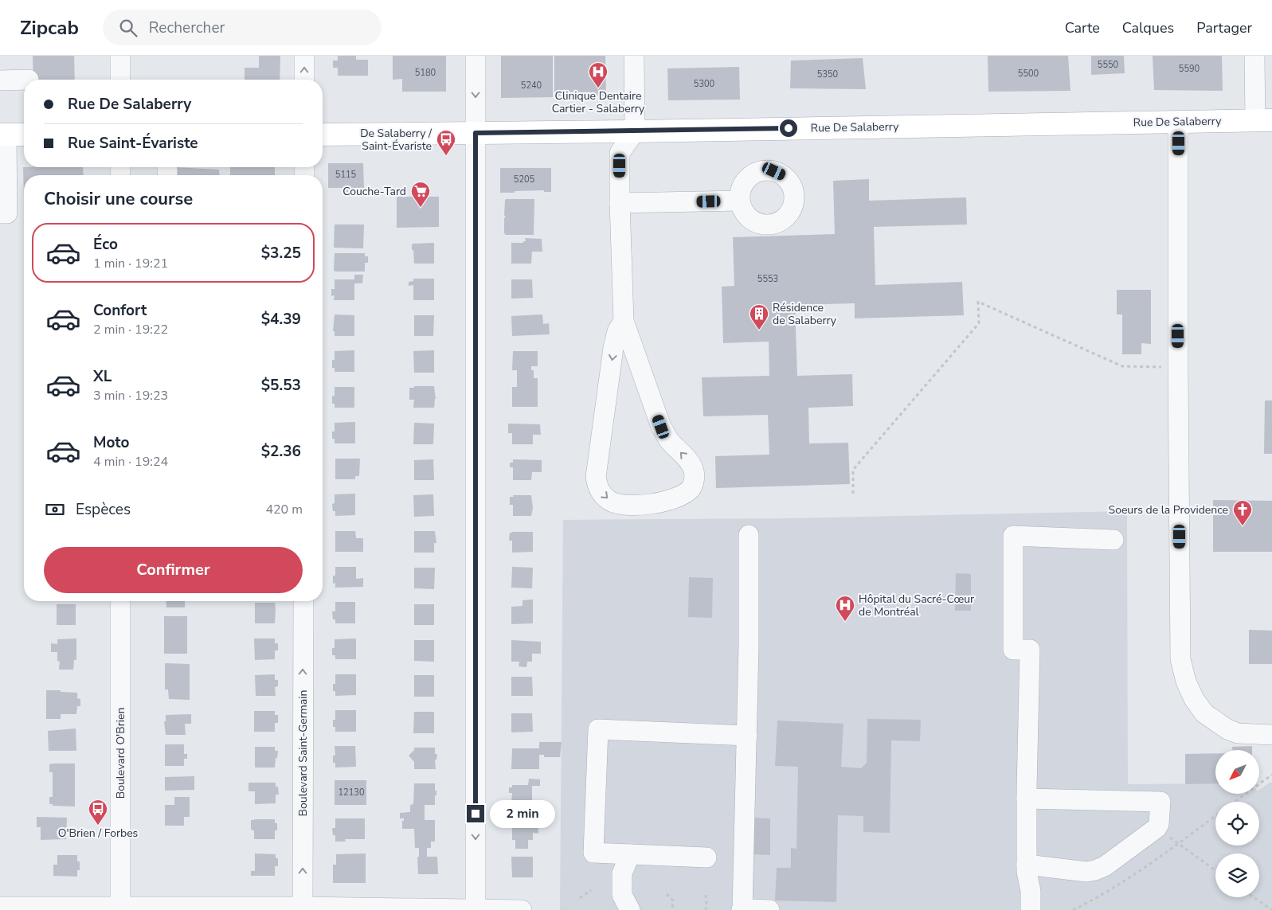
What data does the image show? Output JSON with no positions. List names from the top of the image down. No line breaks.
{"streets":{"main road":["Rue De Salaberry"],"street":["Boulevard O'Brien","Boulevard Saint-Germain"]},"places":{"hospital":["Clinique Dentaire Cartier - Salaberry","Hôpital du Sacré-Cœur de Montréal"],"bus stop":["De Salaberry / Saint-Évariste","O'Brien / Forbes"],"supermarket":["Couche-Tard"],"building":["Résidence de Salaberry"],"church":["Soeurs de la Providence"]},"house_numbers":["5550","5590","5180","5500","5350","5300","5240","5115","5205","5553","12130"],"north":"bottom left","page":{"header":"Zipcab","search":"Rechercher","nav":["Carte","Calques","Partager"],"banner":["Rue De Salaberry","Rue Saint-Évariste"],"heading":"Choisir une course","list":[{"name":"Éco","note":"1 min · 19:21","value":"$3.25"},{"name":"Confort","note":"2 min · 19:22","value":"$4.39"},{"name":"XL","note":"3 min · 19:23","value":"$5.53"},{"name":"Moto","note":"4 min · 19:24","value":"$2.36"}],"pay":["Espèces","420 m"],"buttons":"Confirmer","bubble":"2 min"}}
